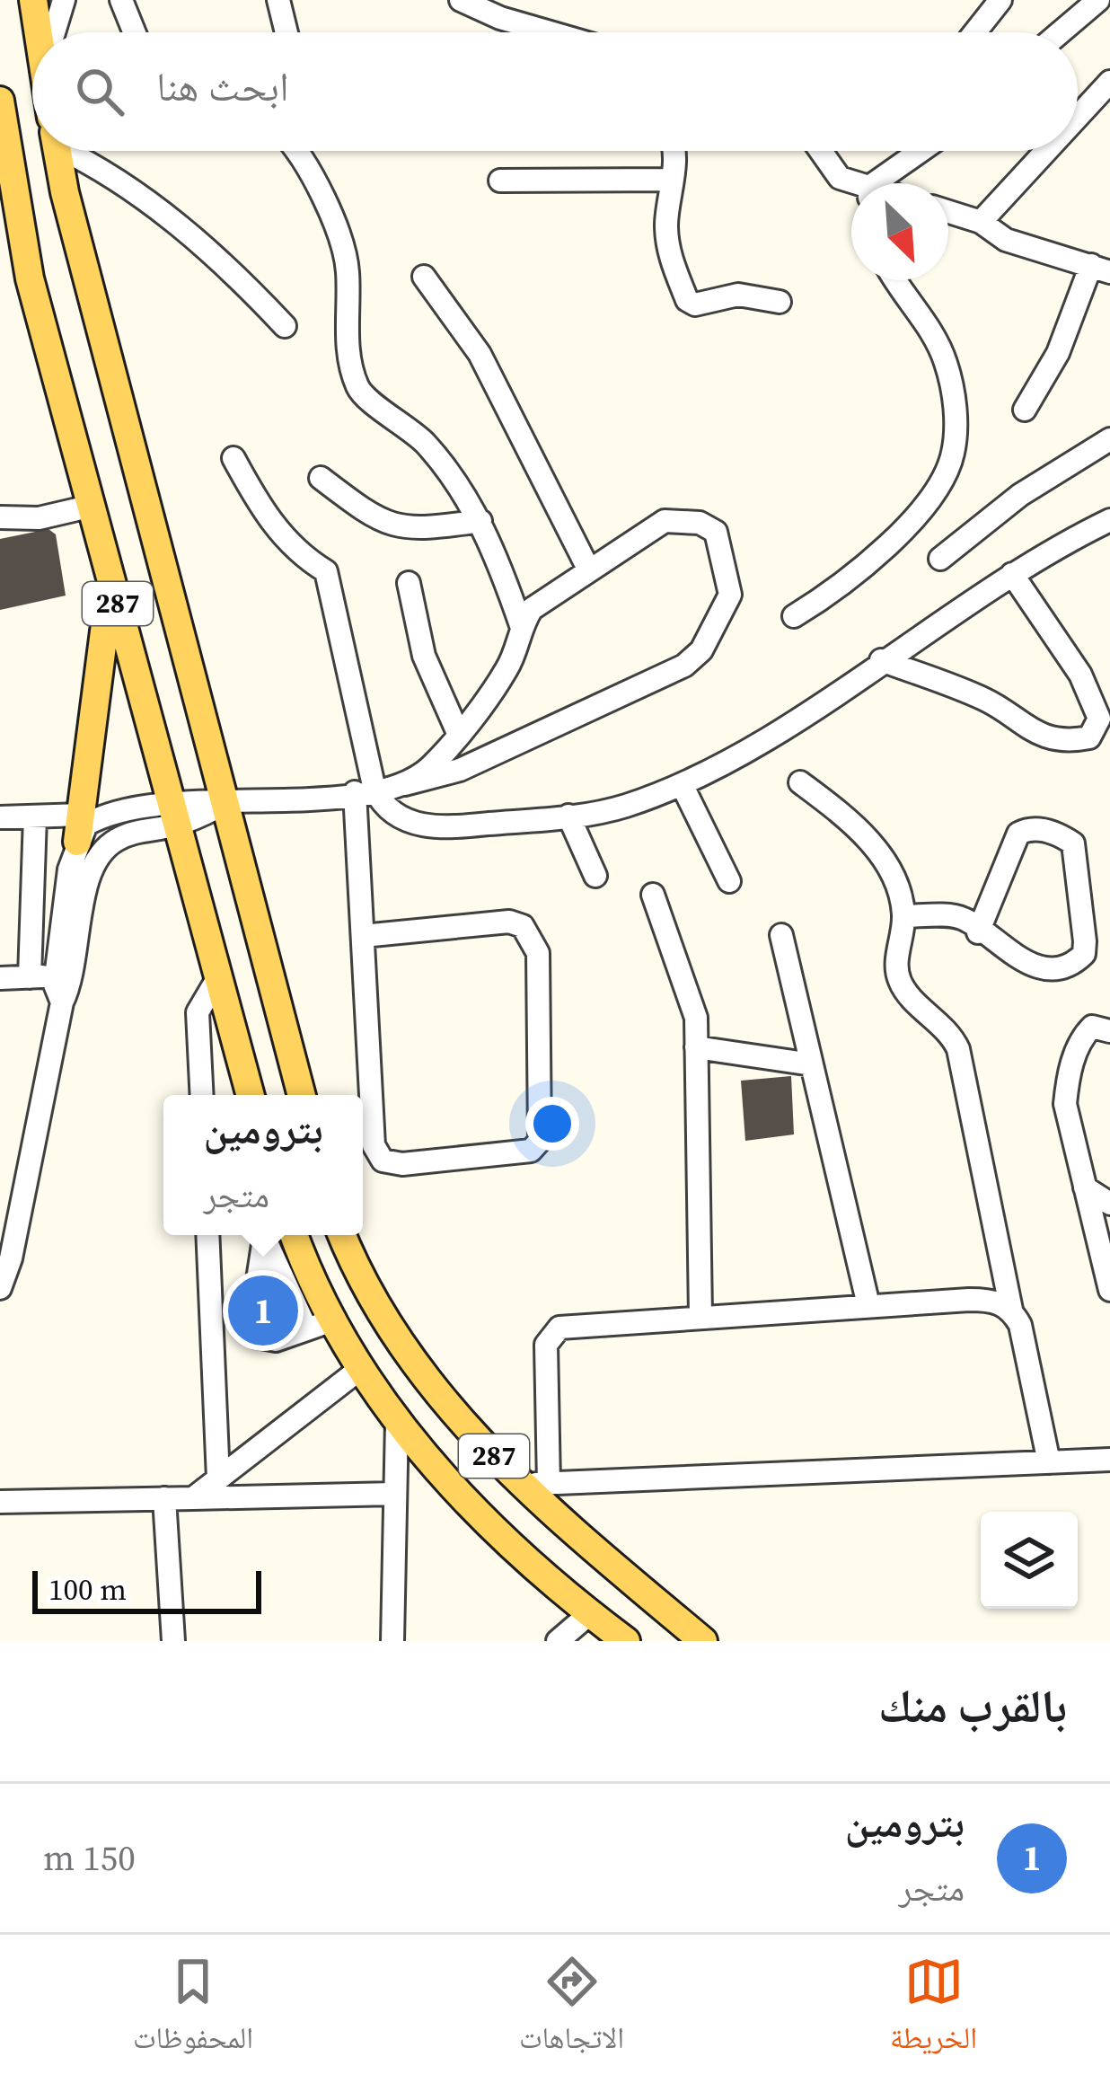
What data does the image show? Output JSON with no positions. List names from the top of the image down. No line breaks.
{"streets":{"main road":["287"]},"scale_bar":"100 m","north":"bottom right","page":{"search":"ابحث هنا","popup":["بترومين","متجر"],"pins":"1","scale":"100 m","heading":"بالقرب منك","list":[{"mark":"1","name":"بترومين","note":"متجر","value":"150 m"}],"nav":["الخريطة","الاتجاهات","المحفوظات"]}}
